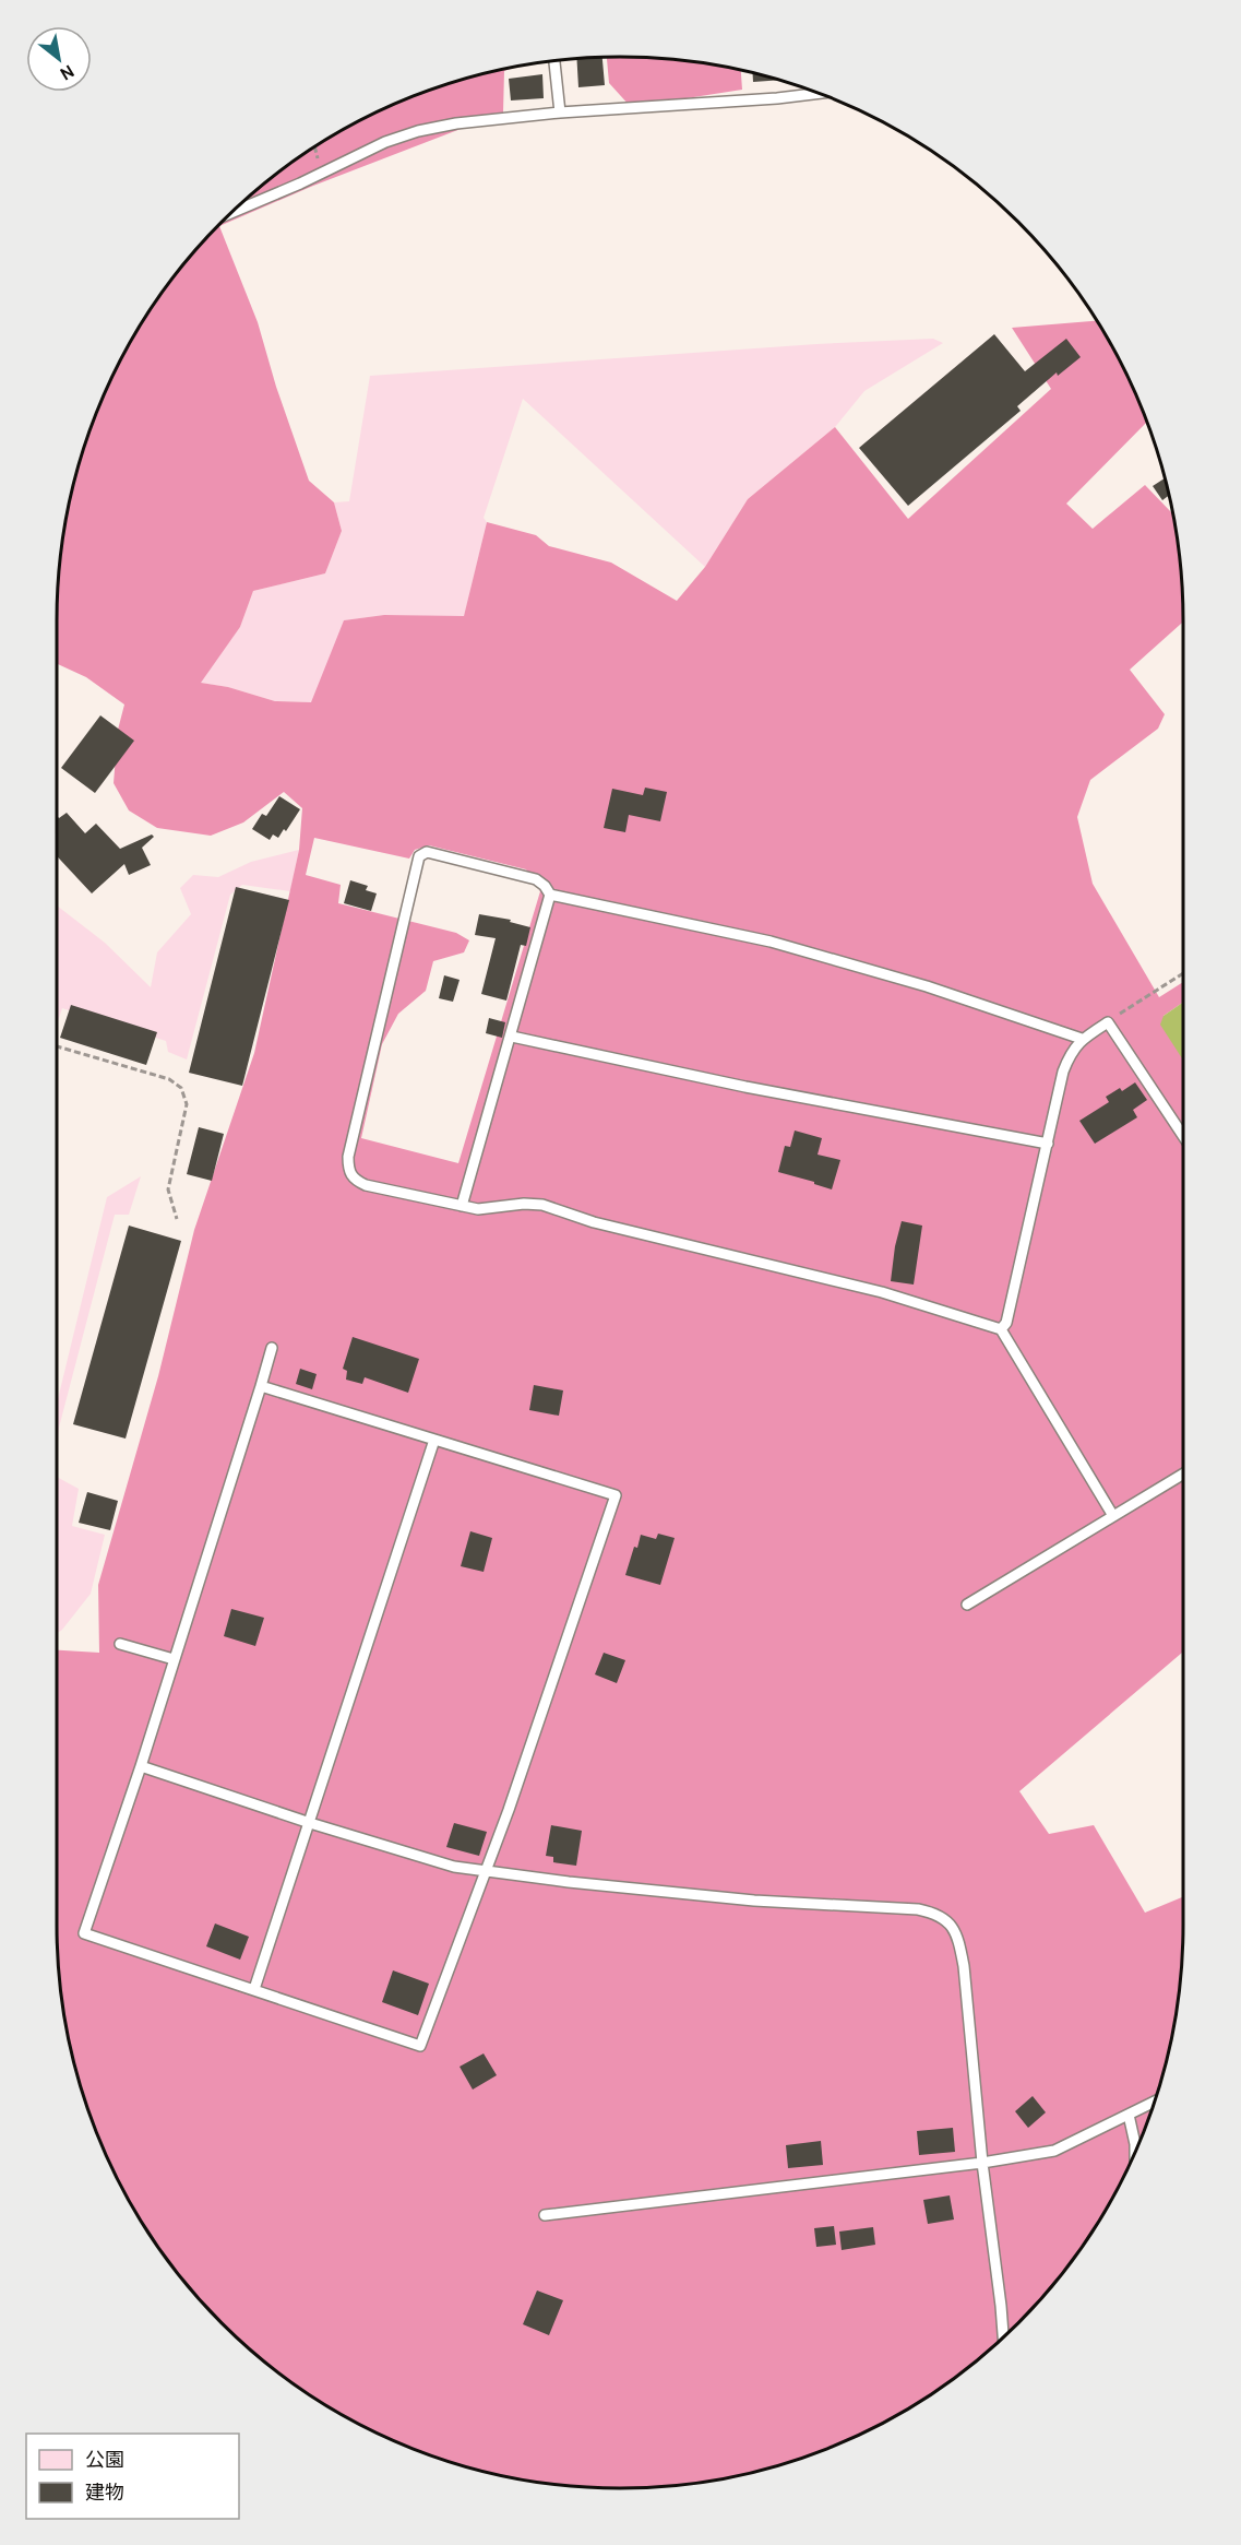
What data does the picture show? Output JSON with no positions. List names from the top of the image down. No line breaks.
{"legend":["公園","建物"],"north":"bottom right"}
